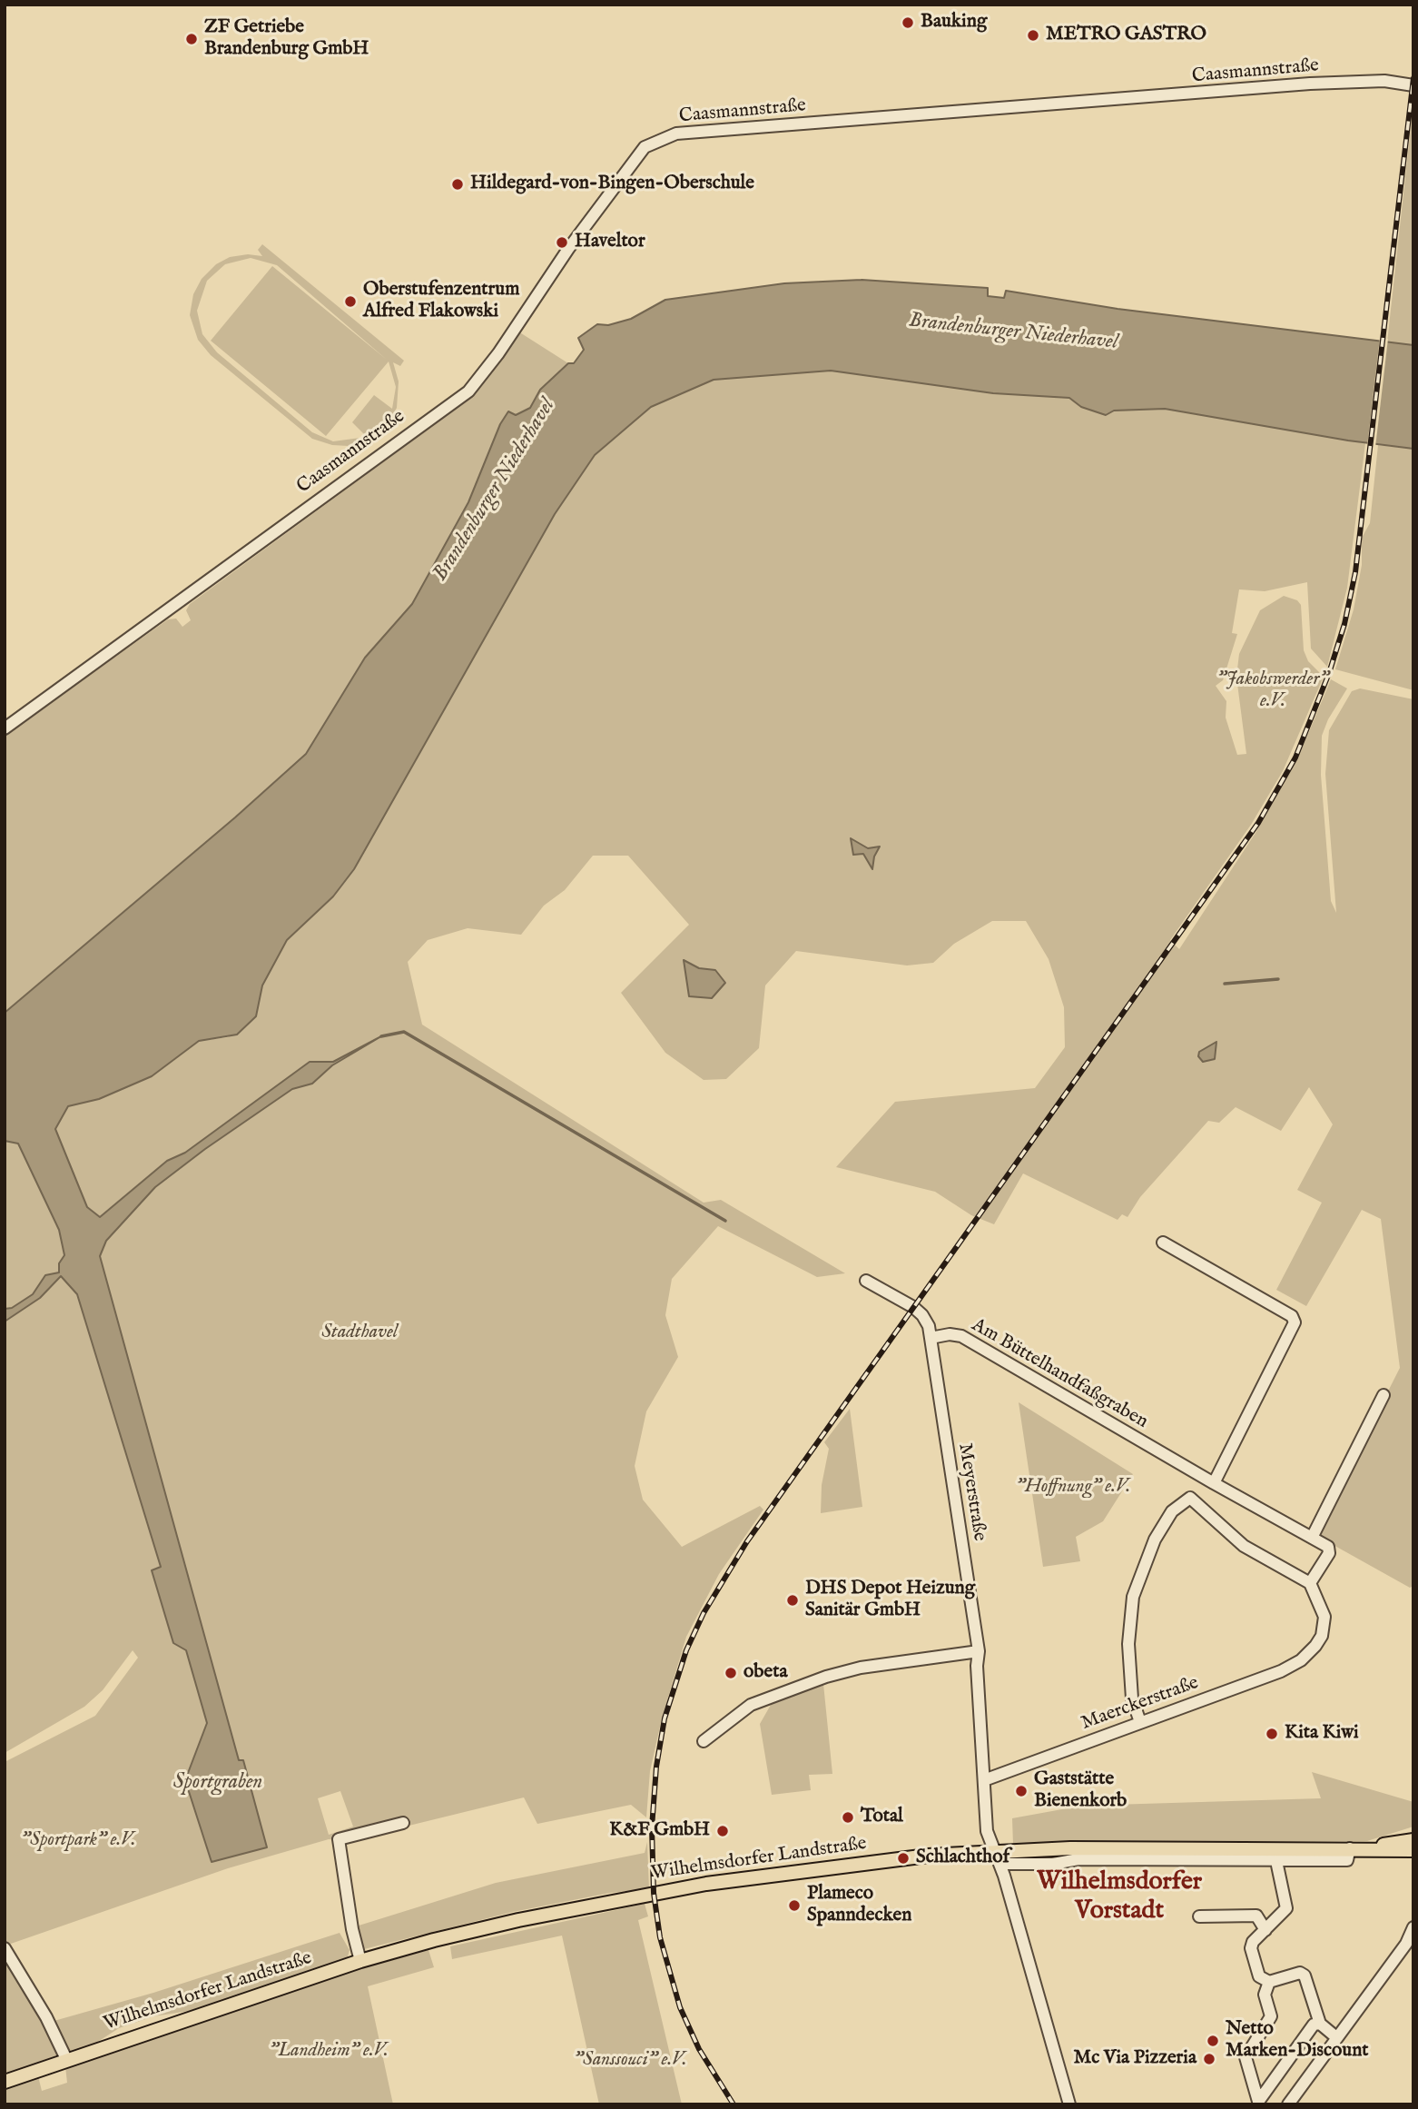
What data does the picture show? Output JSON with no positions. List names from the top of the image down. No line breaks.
{"streets":{"main road":["Wilhelmsdorfer Landstraße"],"street":["Caasmannstraße","Am Büttelhandfaßgraben","Meyerstraße","Maerckerstraße"]},"crossings":[["Am Büttelhandfaßgraben","Meyerstraße"],["Am Büttelhandfaßgraben","Maerckerstraße"],["Meyerstraße","Maerckerstraße"],["Meyerstraße","Wilhelmsdorfer Landstraße"]],"districts":["Wilhelmsdorfer Vorstadt"],"water":["Brandenburger Niederhavel","Sportgraben"],"parks":["\"Jakobswerder\" e.V.","Stadthavel","\"Hoffnung\" e.V.","\"Sportpark\" e.V.","\"Landheim\" e.V.","\"Sanssouci\" e.V."],"places":["Bauking","METRO GASTRO","ZF Getriebe Brandenburg GmbH","Hildegard-von-Bingen-Oberschule","Haveltor","Oberstufenzentrum Alfred Flakowski","DHS Depot Heizung Sanitär GmbH","obeta","Kita Kiwi","Gaststätte Bienenkorb","Total","K&F GmbH","Schlachthof","Plameco Spanndecken","Netto Marken-Discount","Mc Via Pizzeria"]}
